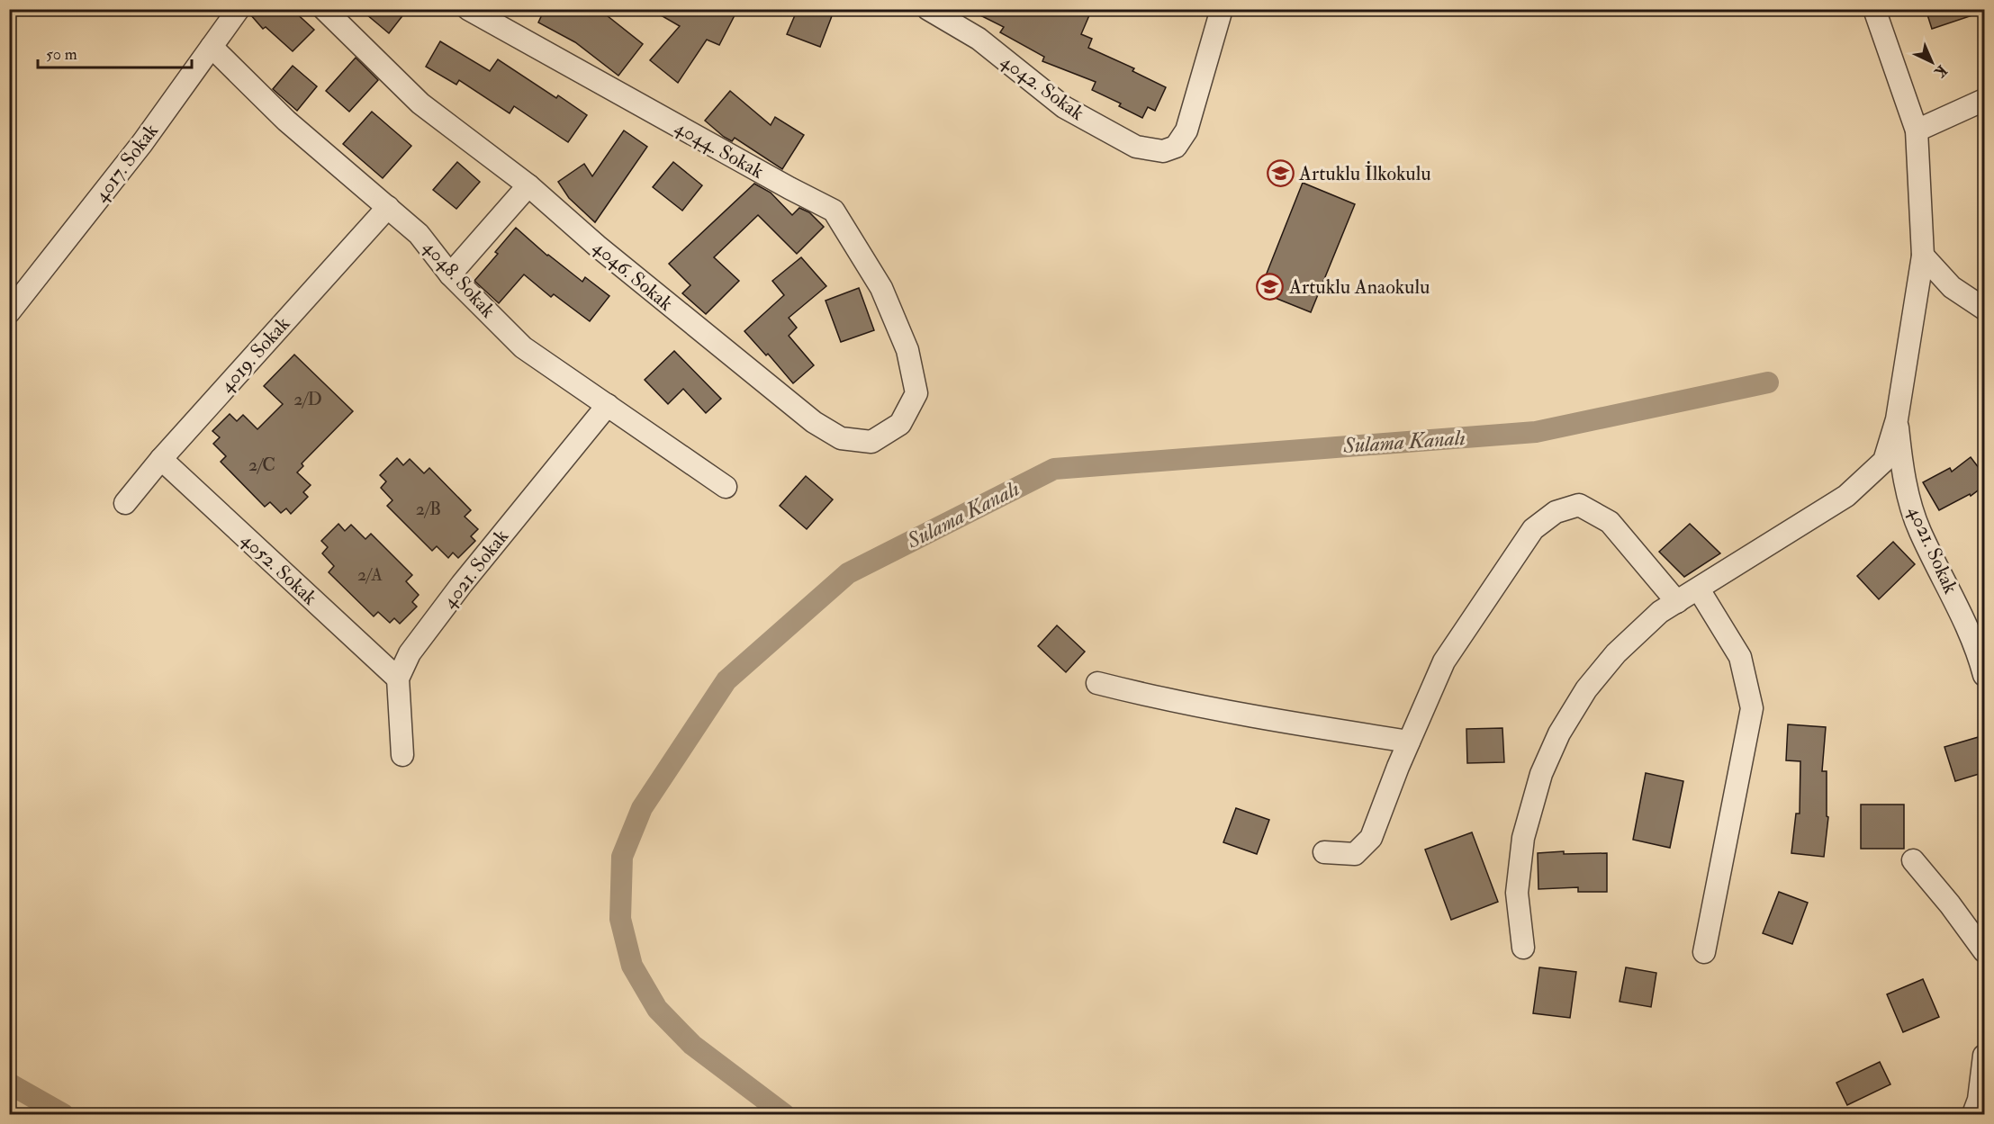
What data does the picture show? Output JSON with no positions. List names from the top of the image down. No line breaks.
{"streets":{"street":["4042. Sokak","4044. Sokak","4017. Sokak","4046. Sokak","4048. Sokak","4019. Sokak","4021. Sokak","4052. Sokak"]},"crossings":[["4044. Sokak","4046. Sokak"],["4017. Sokak","4048. Sokak"],["4048. Sokak","4019. Sokak"],["4048. Sokak","4021. Sokak"],["4019. Sokak","4052. Sokak"],["4021. Sokak","4052. Sokak"]],"water":["Sulama Kanalı"],"places":{"school or university":["Artuklu İlkokulu","Artuklu Anaokulu"]},"house_numbers":["2/D","2/C","2/B","2/A"],"scale_bar":"50 m","north":"bottom right"}
